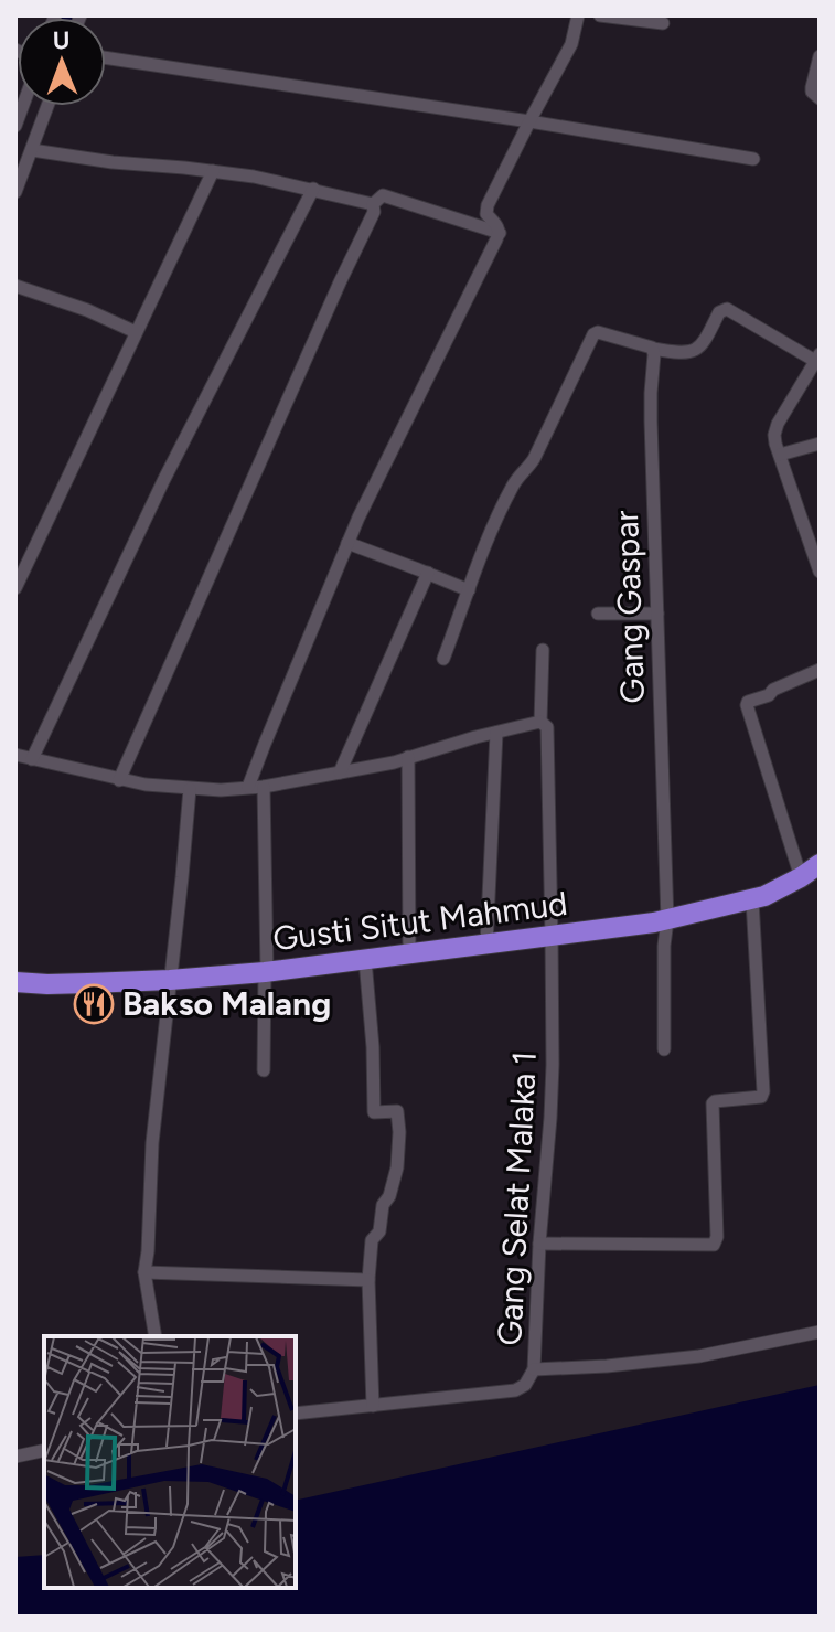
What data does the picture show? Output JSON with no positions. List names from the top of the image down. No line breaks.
{"streets":{"highway":["Gusti Situt Mahmud"],"street":["Gang Gaspar","Gang Selat Malaka 1"]},"crossings":[["Gang Gaspar","Gusti Situt Mahmud"],["Gusti Situt Mahmud","Gang Selat Malaka 1"]],"places":{"restaurant":["Bakso Malang"]},"north":"top"}
